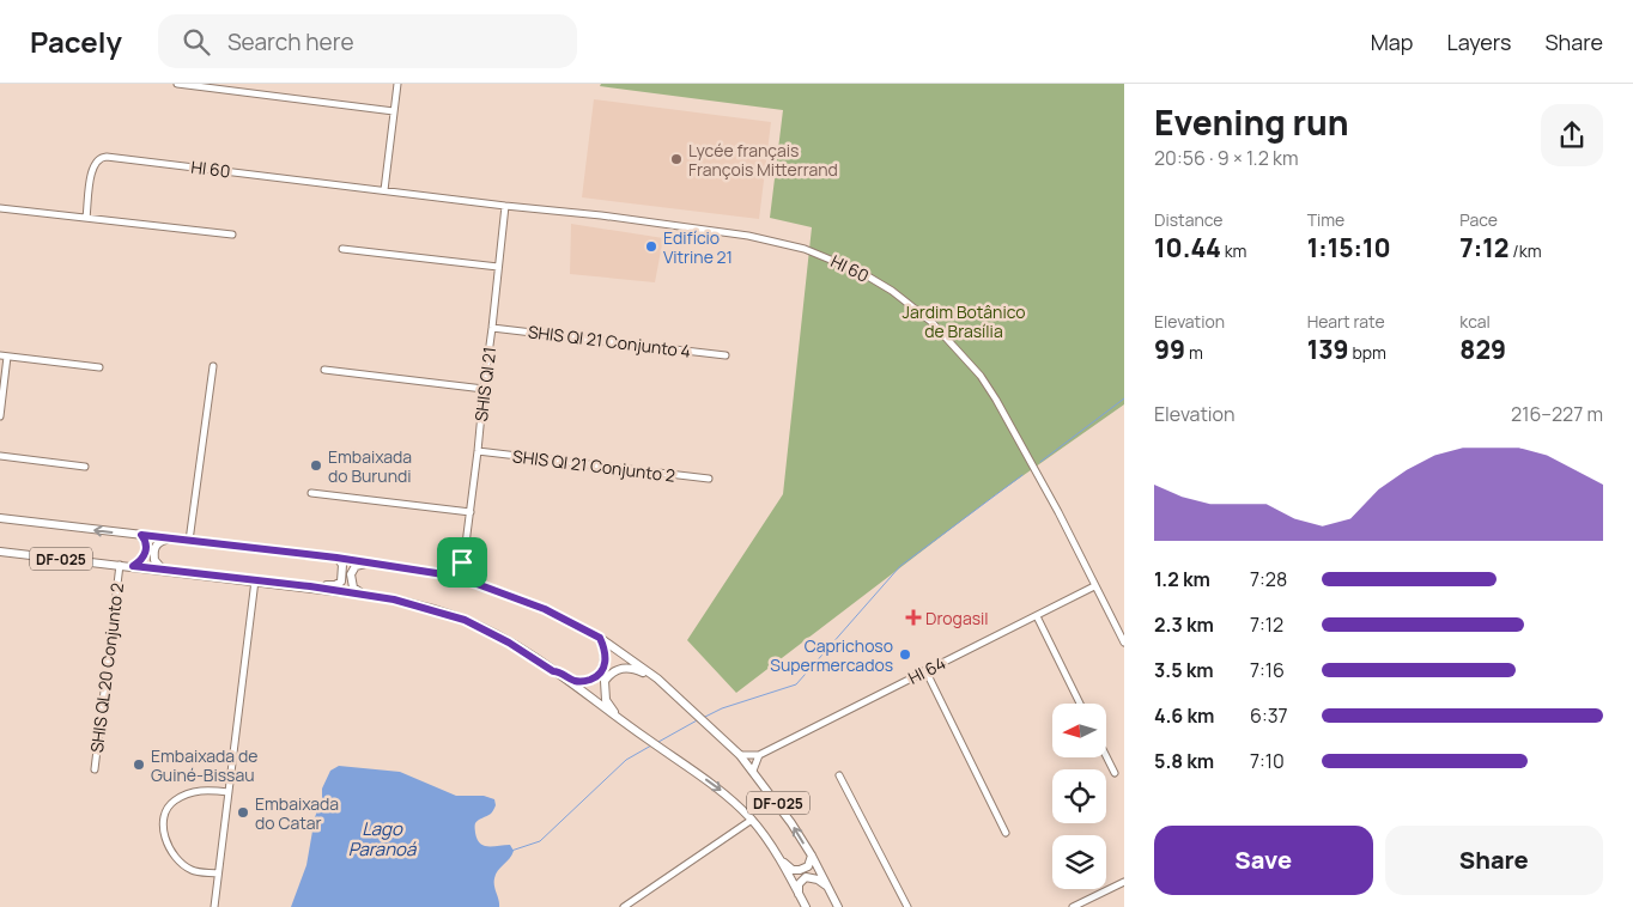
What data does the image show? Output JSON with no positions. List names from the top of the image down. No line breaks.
{"streets":{"main road":["DF-025"],"street":["HI 60","SHIS QI 21 Conjunto 4","SHIS QI 21","SHIS QI 21 Conjunto 2","SHIS QL 20 Conjunto 2","HI 64"]},"crossings":[["HI 60","SHIS QI 21"],["HI 60","HI 64"],["SHIS QI 21 Conjunto 4","SHIS QI 21"],["SHIS QI 21","SHIS QI 21 Conjunto 2"],["SHIS QI 21","DF-025"],["DF-025","SHIS QL 20 Conjunto 2"]],"water":["Lago Paranoá"],"parks":["Jardim Botânico de Brasília"],"places":{"other":["Lycée français François Mitterrand","Edifício Vitrine 21","Embaixada do Burundi","Caprichoso Supermercados","Embaixada de Guiné-Bissau","Embaixada do Catar"],"health":["Drogasil"]},"north":"left","page":{"header":"Pacely","search":"Search here","nav":["Map","Layers","Share"],"heading":["Evening run","20:56 · 9 × 1.2 km"],"stats":[["Distance","10.44 km"],["Time","1:15:10"],["Pace","7:12 /km"],["Elevation","99 m"],["Heart rate","139 bpm"],["kcal","829"]],"chart":["Elevation","216–227 m"],"list":[{"name":"1.2 km","note":"7:28"},{"name":"2.3 km","note":"7:12"},{"name":"3.5 km","note":"7:16"},{"name":"4.6 km","note":"6:37"},{"name":"5.8 km","note":"7:10"}],"buttons":["Save","Share"]}}
